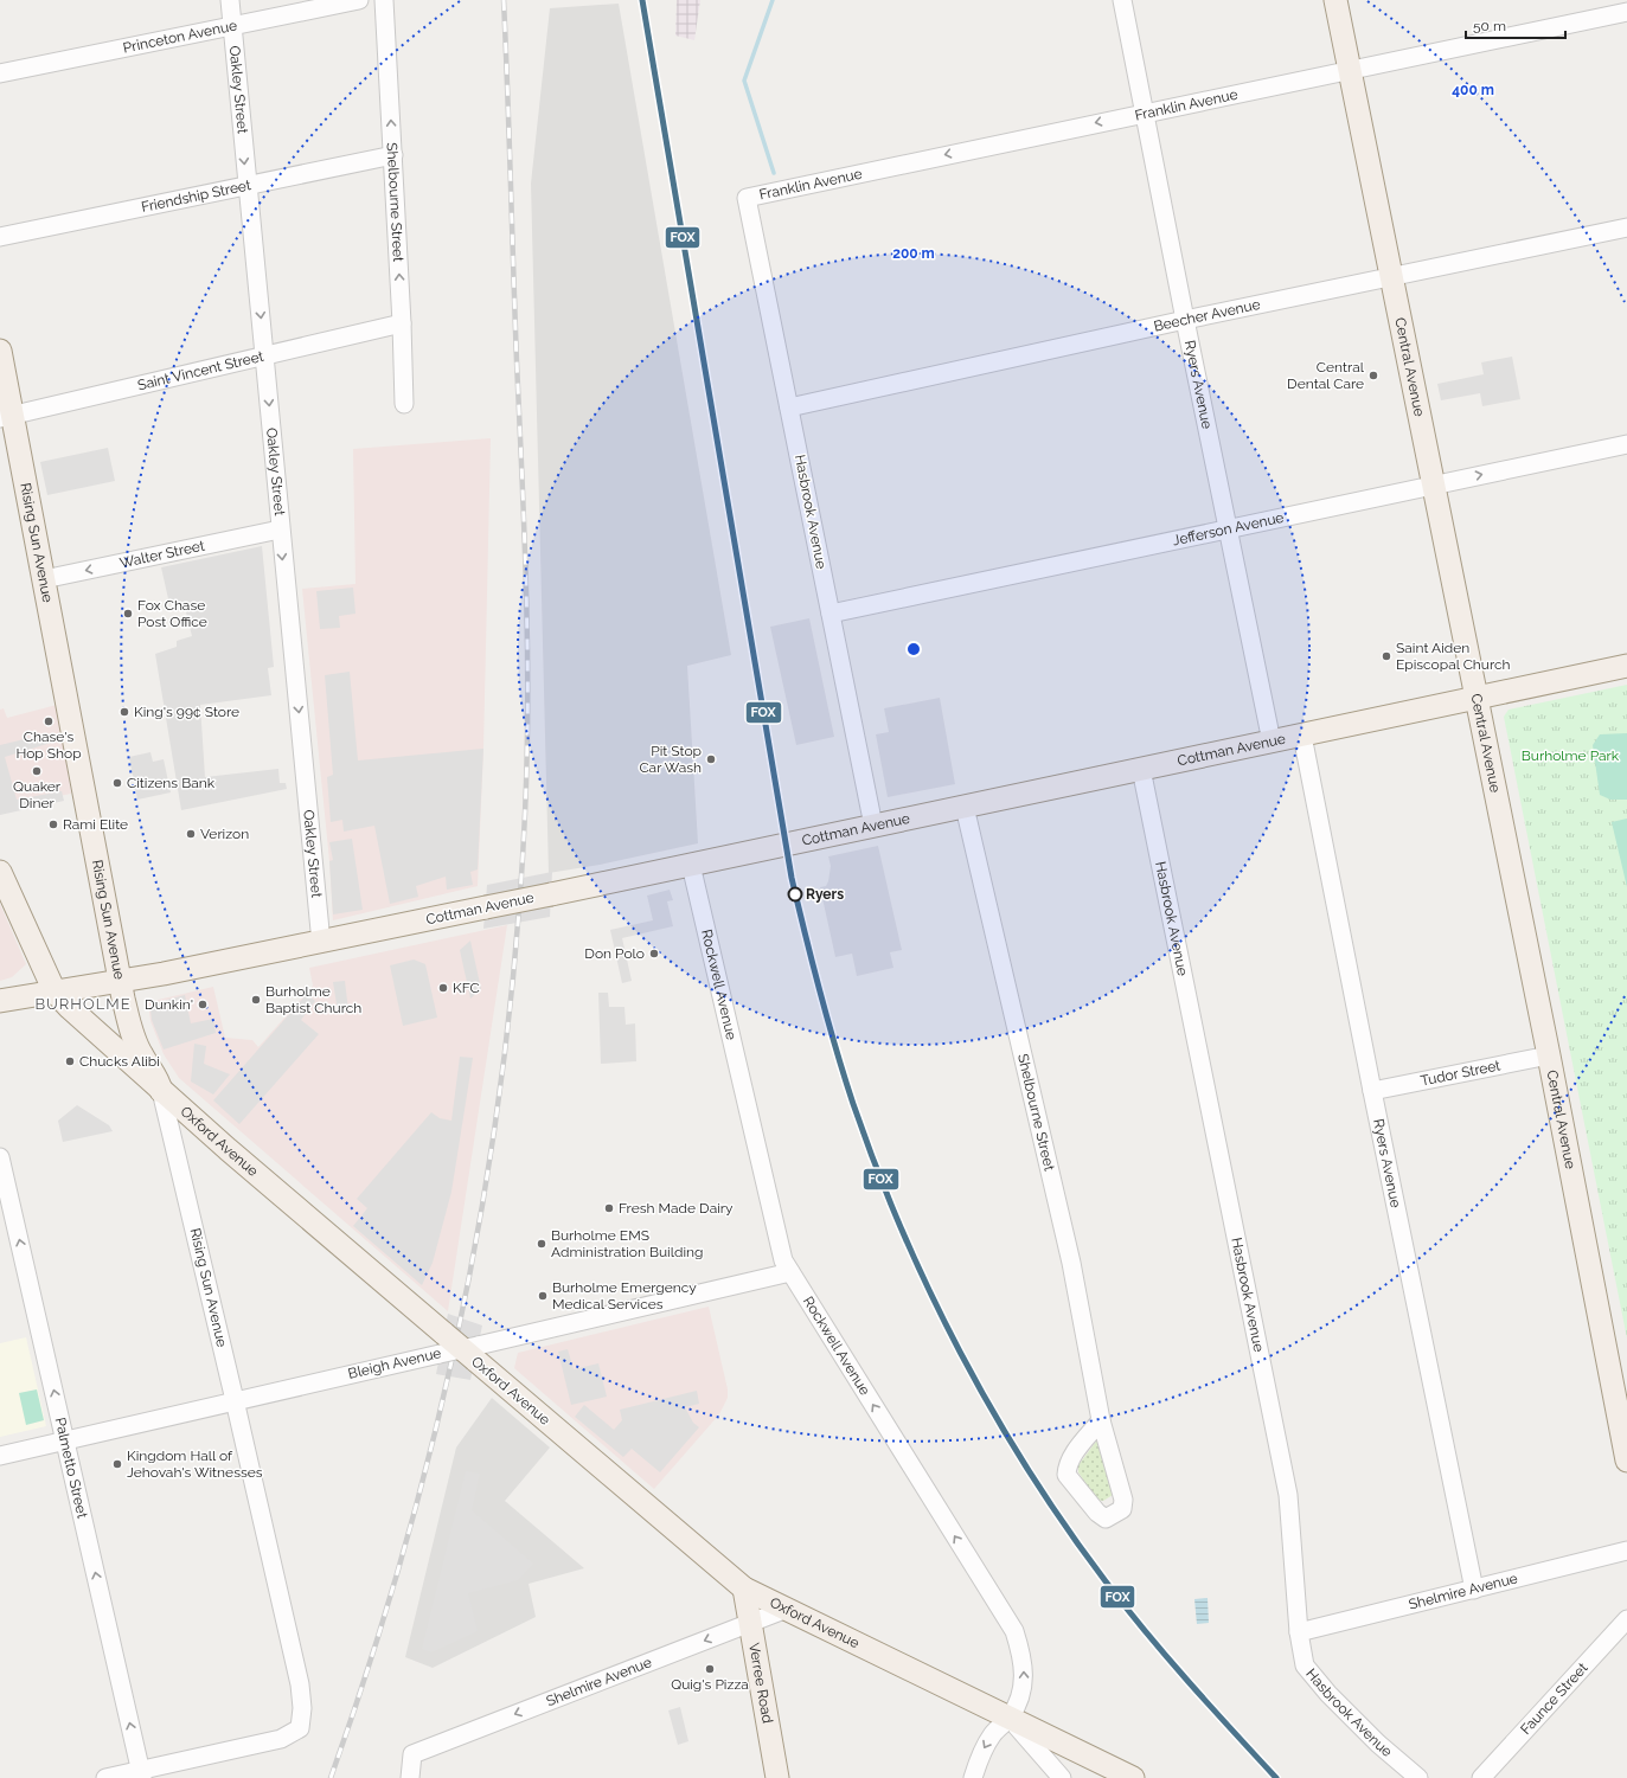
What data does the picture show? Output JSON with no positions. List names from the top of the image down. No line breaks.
{"streets":{"main road":["Central Avenue","Rising Sun Avenue","Cottman Avenue","Oxford Avenue","Verree Road"],"street":["Princeton Avenue","Oakley Street","Franklin Avenue","Friendship Street","Shelbourne Street","Beecher Avenue","Saint Vincent Street","Ryers Avenue","Hasbrook Avenue","Jefferson Avenue","Walter Street","Rockwell Avenue","Tudor Street","Bleigh Avenue","Palmetto Street","Shelmire Avenue","Faunce Street"]},"crossings":[["Princeton Avenue","Oakley Street"],["Oakley Street","Friendship Street"],["Oakley Street","Saint Vincent Street"],["Oakley Street","Walter Street"],["Oakley Street","Cottman Avenue"],["Franklin Avenue","Central Avenue"],["Franklin Avenue","Ryers Avenue"],["Franklin Avenue","Hasbrook Avenue"],["Friendship Street","Shelbourne Street"],["Shelbourne Street","Saint Vincent Street"],["Shelbourne Street","Cottman Avenue"],["Beecher Avenue","Central Avenue"],["Beecher Avenue","Ryers Avenue"],["Beecher Avenue","Hasbrook Avenue"],["Central Avenue","Jefferson Avenue"],["Central Avenue","Cottman Avenue"],["Central Avenue","Tudor Street"],["Saint Vincent Street","Rising Sun Avenue"],["Ryers Avenue","Jefferson Avenue"],["Ryers Avenue","Cottman Avenue"],["Ryers Avenue","Tudor Street"],["Ryers Avenue","Shelmire Avenue"],["Hasbrook Avenue","Jefferson Avenue"],["Hasbrook Avenue","Cottman Avenue"],["Hasbrook Avenue","Shelmire Avenue"],["Rising Sun Avenue","Walter Street"],["Rising Sun Avenue","Cottman Avenue"],["Rising Sun Avenue","Oxford Avenue"],["Rising Sun Avenue","Bleigh Avenue"],["Rising Sun Avenue","Palmetto Street"],["Cottman Avenue","Rockwell Avenue"],["Cottman Avenue","Oxford Avenue"],["Rockwell Avenue","Oxford Avenue"],["Oxford Avenue","Bleigh Avenue"],["Oxford Avenue","Shelmire Avenue"],["Oxford Avenue","Verree Road"],["Bleigh Avenue","Palmetto Street"],["Shelmire Avenue","Verree Road"]],"one_way":["Oakley Street","Franklin Avenue","Walter Street","Palmetto Street","Shelmire Avenue"],"districts":["BURHOLME"],"parks":["Burholme Park"],"places":["Central Dental Care","Fox Chase Post Office","Saint Aiden Episcopal Church","King's 99¢ Store","Chase's Hop Shop","Pit Stop Car Wash","Quaker Diner","Citizens Bank","Rami Elite","Verizon","Ryers","Don Polo","KFC","Burholme Baptist Church","Dunkin'","Chucks Alibi","Fresh Made Dairy","Burholme EMS Administration Building","Burholme Emergency Medical Services","Kingdom Hall of Jehovah's Witnesses","Quig's Pizza"],"lines":["transit line FOX"],"scale_bar":"50 m","rings":["400 m","200 m"]}
